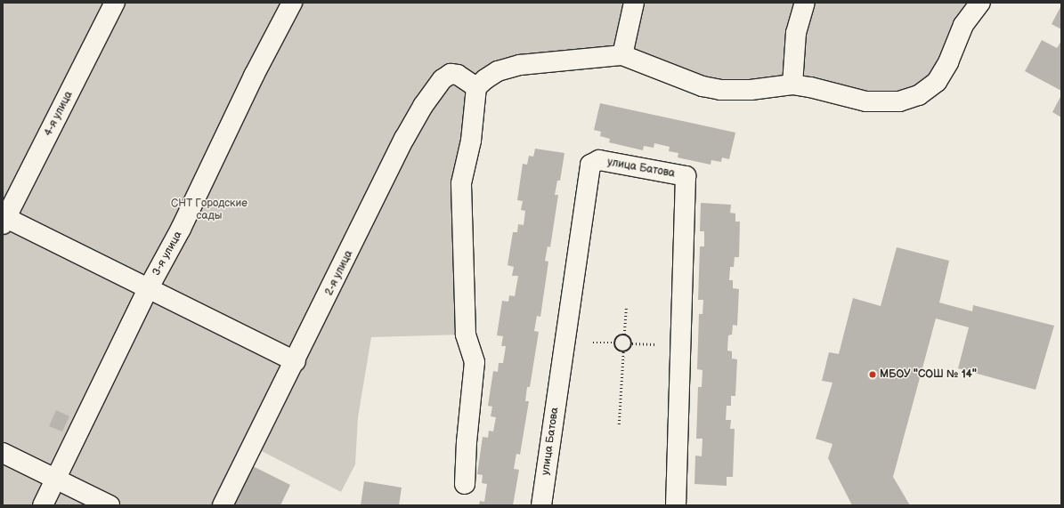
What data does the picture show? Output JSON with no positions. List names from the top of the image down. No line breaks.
{"streets":{"street":["4-я улица","улица Батова","3-я улица","2-я улица"]},"parks":["СНТ Городские сады"],"places":["МБОУ \"СОШ № 14\""]}
